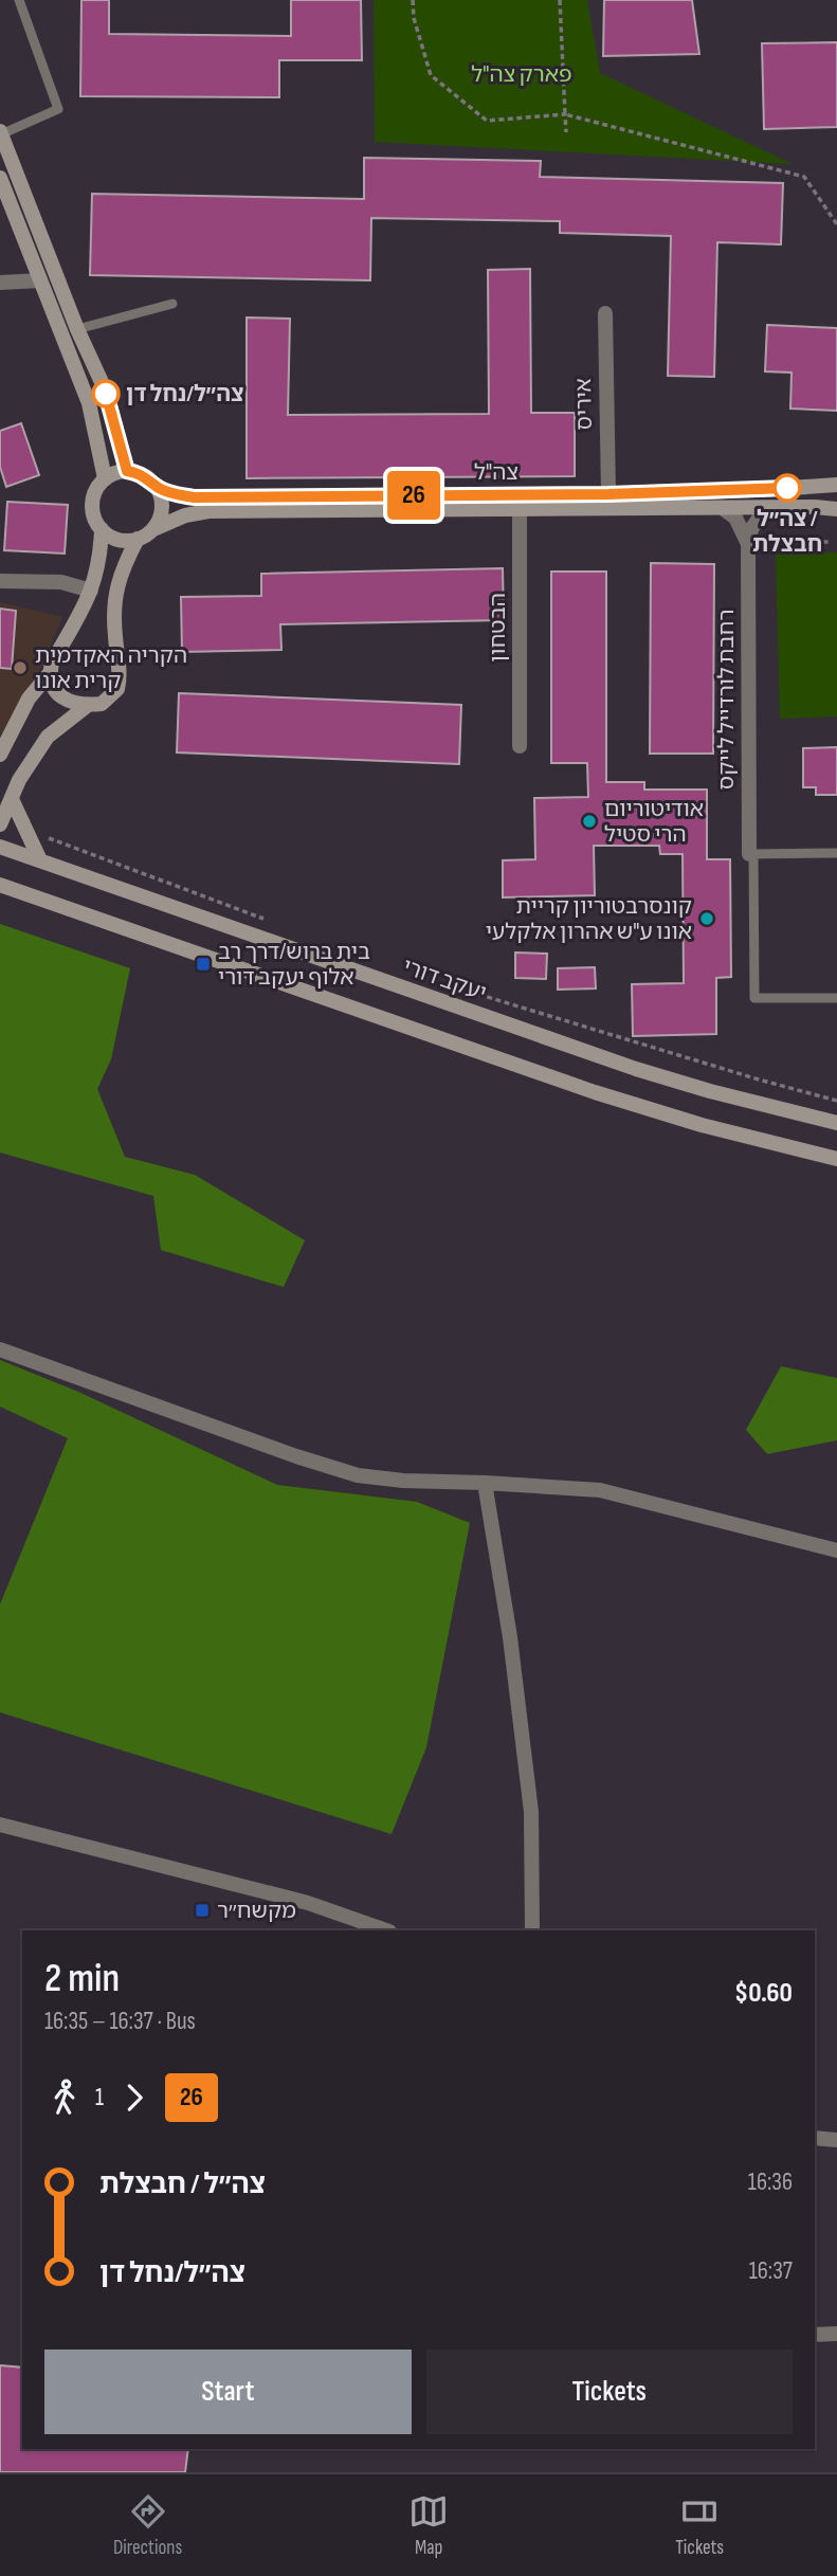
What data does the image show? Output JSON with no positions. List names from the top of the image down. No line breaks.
{"streets":{"street":["איריס","צה\"ל","הבטחון","רחבת לורדייל לייקס","יעקב דורי"]},"crossings":[["איריס","צה\"ל"],["צה\"ל","הבטחון"],["צה\"ל","רחבת לורדייל לייקס"]],"parks":["פארק צה\"ל"],"places":{"other":["צה״ל/נחל דן","צה״ל / חבצלת","הקריה האקדמית קרית אונו","אודיטוריום הרי סטיל","קונסרבטוריון קריית אונו ע\"ש אהרון אלקלעי"],"transit":["בית ברוש/דרך רב אלוף יעקב דורי","מקשח״ר"]},"lines":["bus line 26"],"page":{"on_map":"26","heading":["2 min","16:35 – 16:37 · Bus","$0.60"],"legs":["1","26"],"list":[{"name":"צה״ל / חבצלת","value":"16:36"},{"name":"צה״ל/נחל דן","value":"16:37"}],"buttons":["Start","Tickets"],"tabs":["Directions","Map","Tickets"]}}
